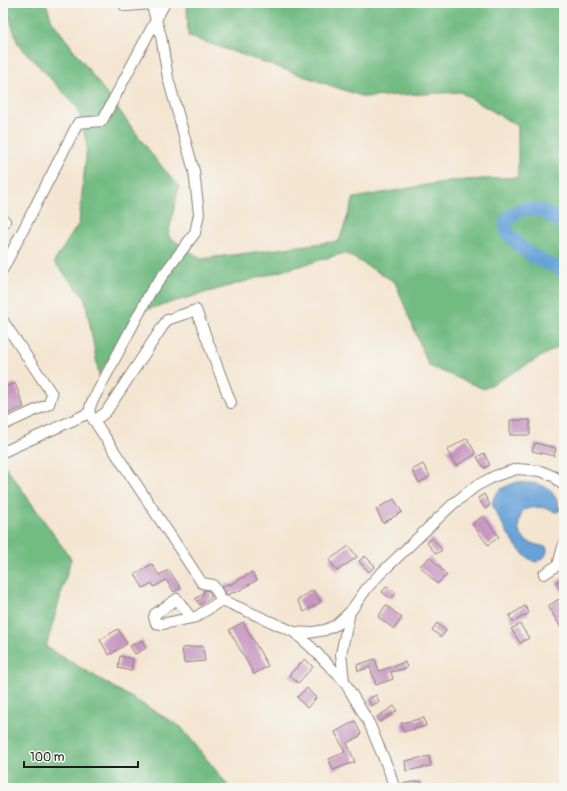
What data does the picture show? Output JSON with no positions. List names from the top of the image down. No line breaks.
{"scale_bar":"100 m"}
